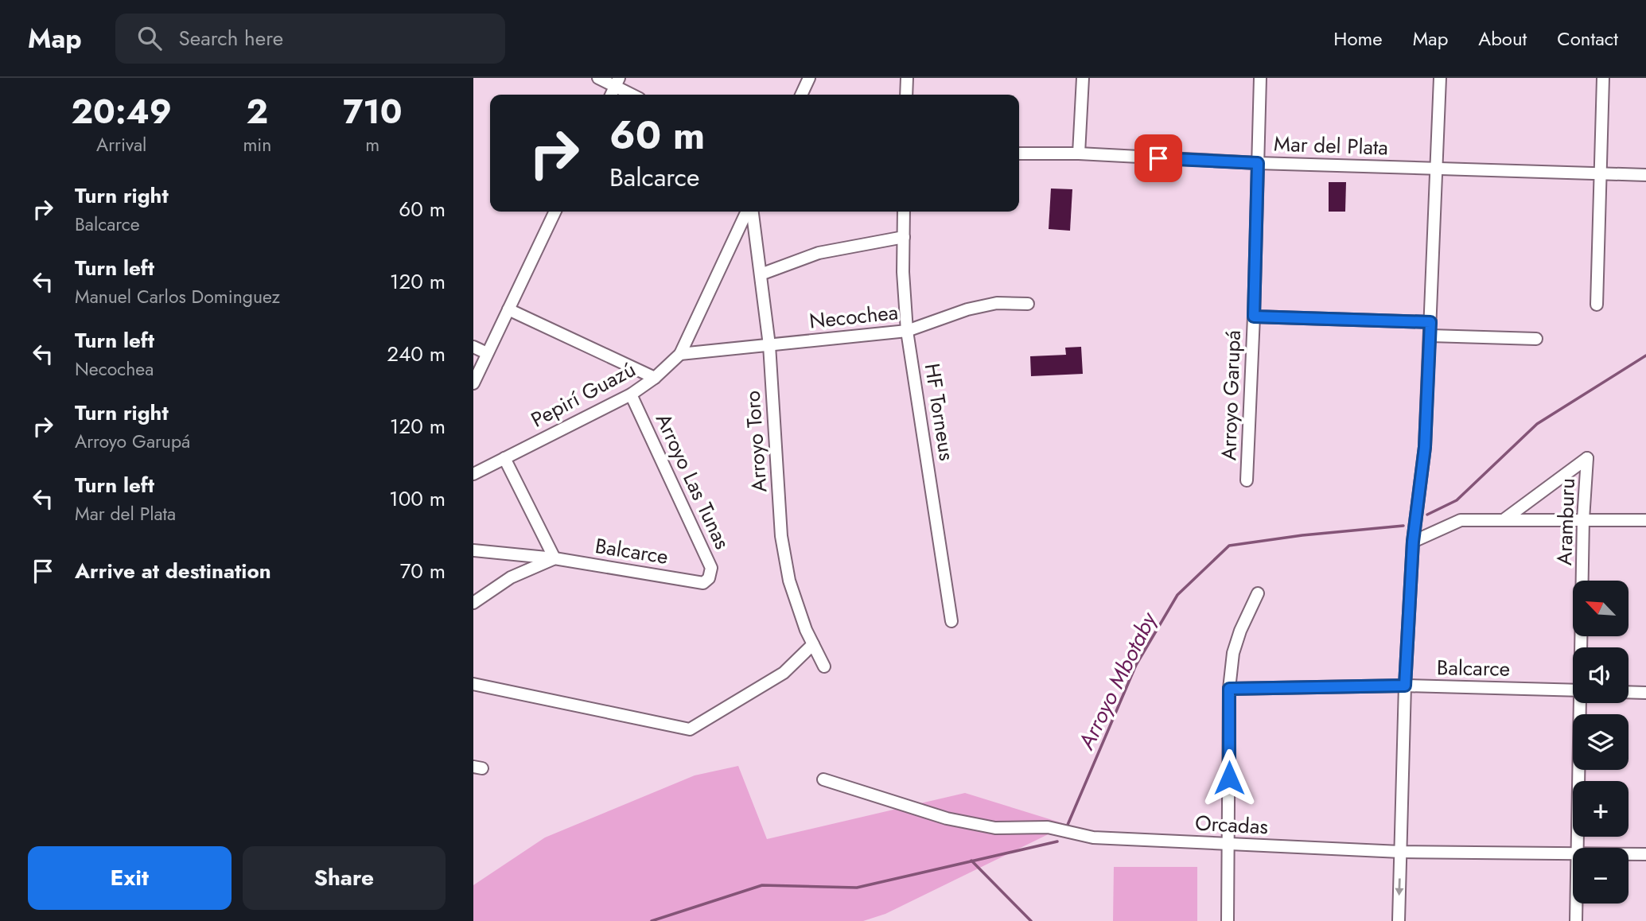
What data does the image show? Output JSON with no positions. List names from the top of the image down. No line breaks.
{"streets":{"street":["Mar del Plata","Necochea","Pepirí Guazú","Arroyo Garupá","HF Torneus","Arroyo Toro","Arroyo Las Tunas","Aramburu","Balcarce","Orcadas"]},"crossings":[["Mar del Plata","Arroyo Garupá"],["Necochea","Pepirí Guazú"],["Necochea","HF Torneus"],["Necochea","Arroyo Toro"],["Pepirí Guazú","Arroyo Las Tunas"],["Arroyo Las Tunas","Balcarce"]],"water":["Arroyo Mbotaby"],"north":"top left","page":{"header":"Map","search":"Search here","nav":["Home","Map","About","Contact"],"eta":["20:49","Arrival","2","min","710","m"],"turn":["60 m","Balcarce"],"list":[{"name":"Turn right","note":"Balcarce","value":"60 m"},{"name":"Turn left","note":"Manuel Carlos Dominguez","value":"120 m"},{"name":"Turn left","note":"Necochea","value":"240 m"},{"name":"Turn right","note":"Arroyo Garupá","value":"120 m"},{"name":"Turn left","note":"Mar del Plata","value":"100 m"},{"name":"Arrive at destination","value":"70 m"}],"map_buttons":["+","−"],"buttons":["Exit","Share"]}}
